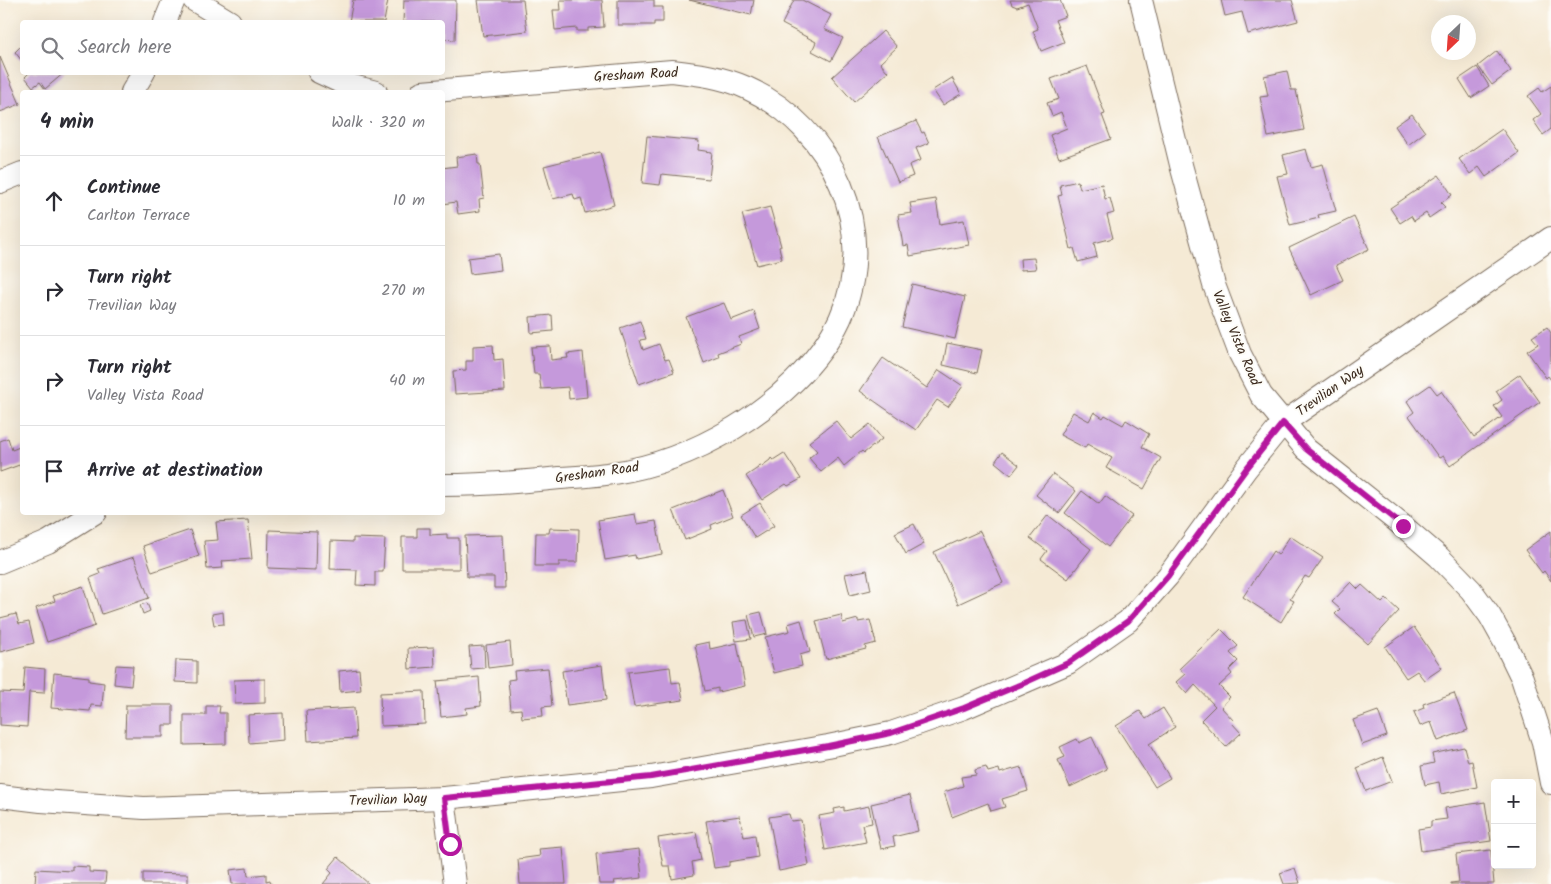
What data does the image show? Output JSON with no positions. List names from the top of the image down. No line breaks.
{"streets":{"street":["Gresham Road","Valley Vista Road","Trevilian Way"]},"crossings":[["Valley Vista Road","Trevilian Way"]],"north":"bottom left","page":{"search":"Search here","heading":["4 min","Walk · 320 m"],"list":[["Continue","Carlton Terrace","10 m"],["Turn right","Trevilian Way","270 m"],["Turn right","Valley Vista Road","40 m"],"Arrive at destination"],"map_buttons":["+","−"]}}
